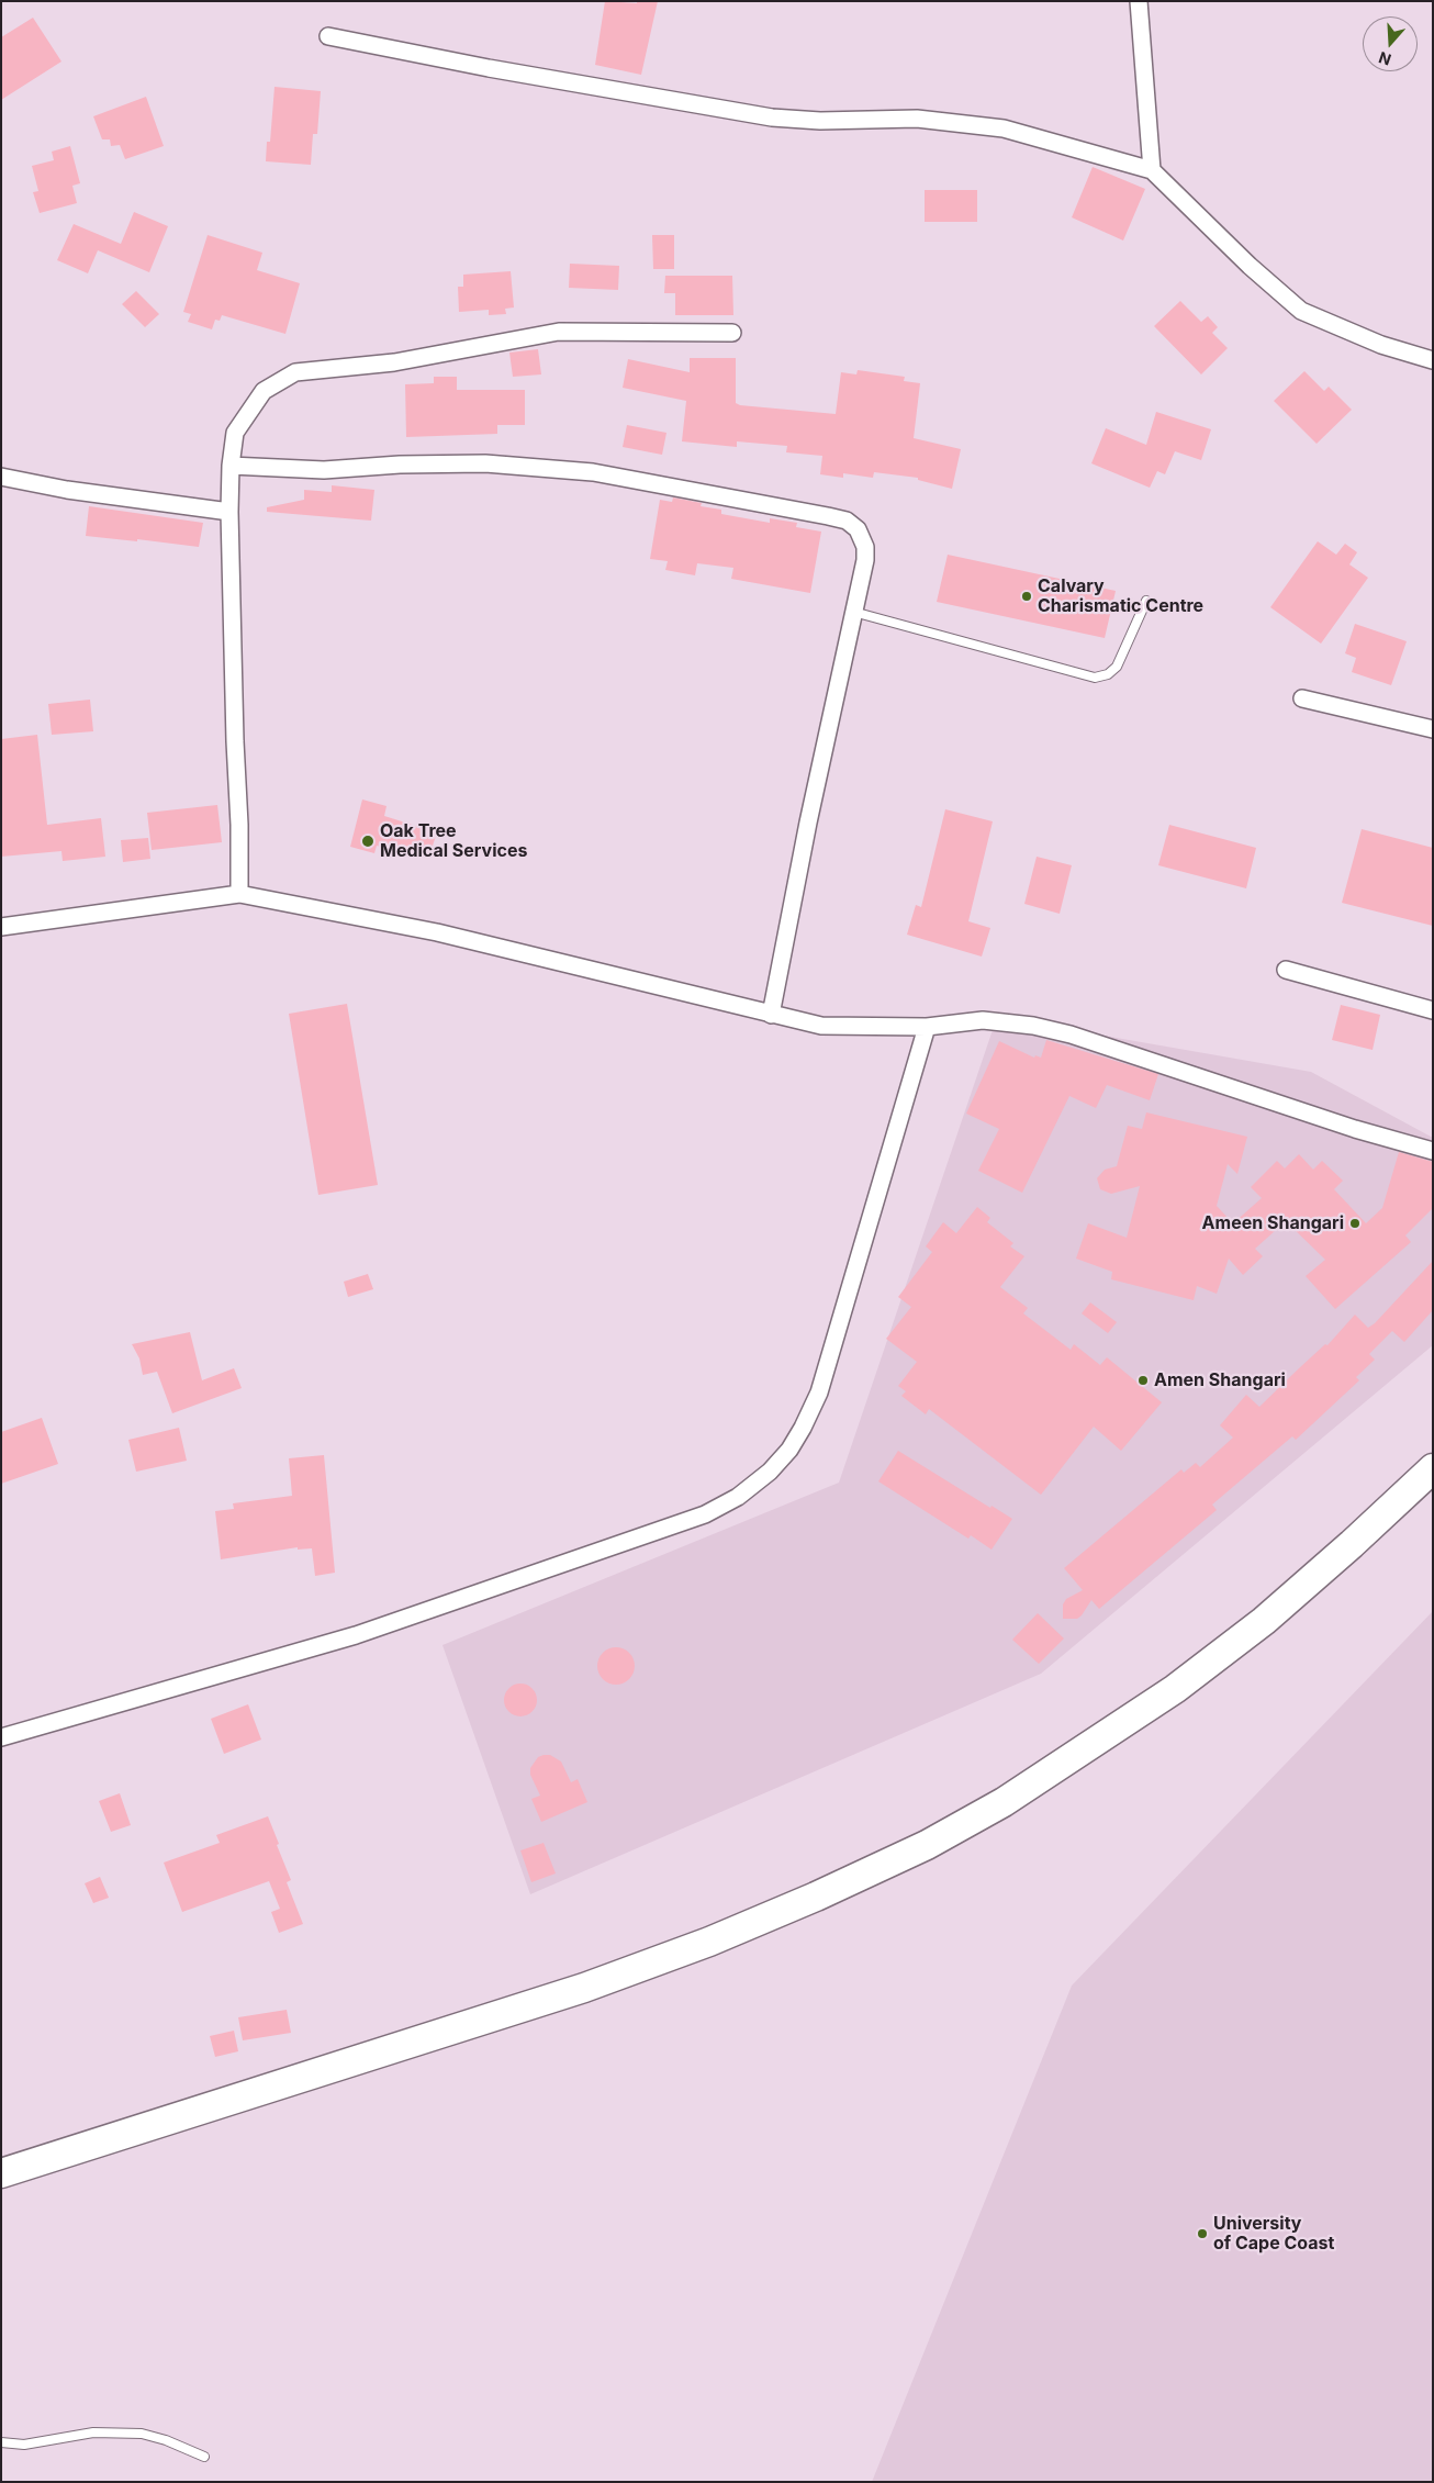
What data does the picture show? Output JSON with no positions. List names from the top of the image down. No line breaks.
{"places":["Calvary Charismatic Centre","Oak Tree Medical Services","Ameen Shangari","Amen Shangari","University of Cape Coast"],"north":"bottom"}
